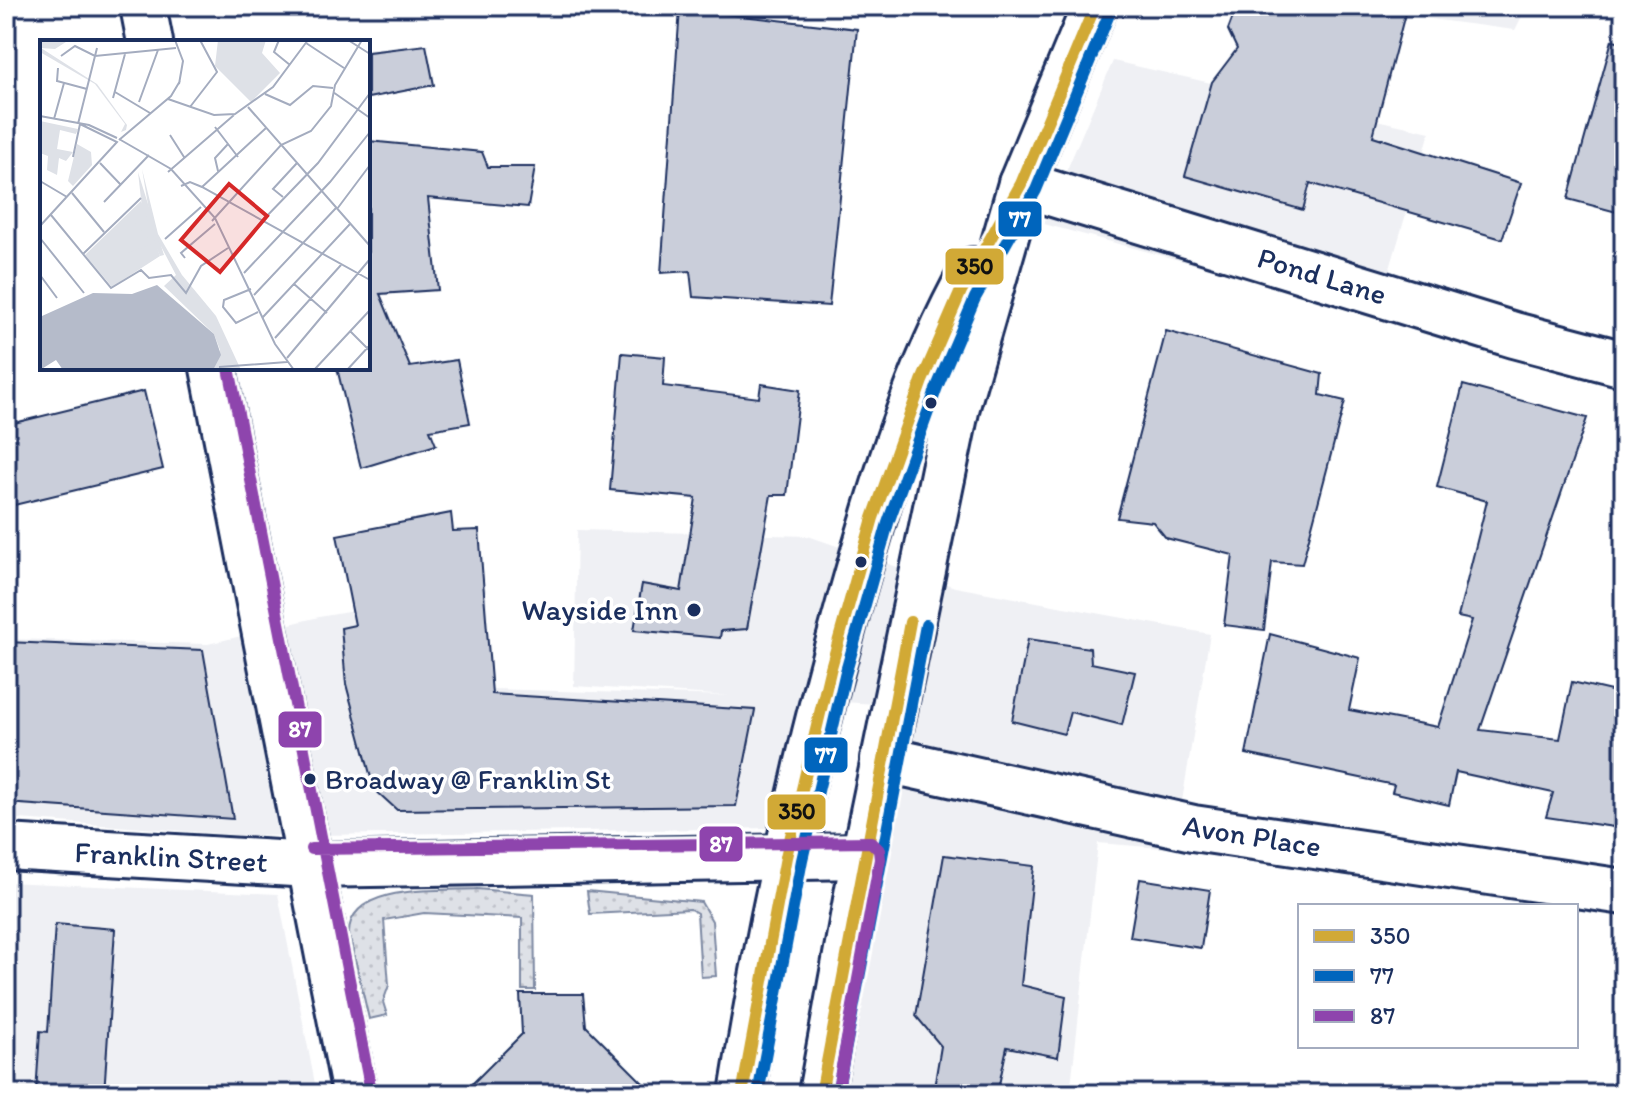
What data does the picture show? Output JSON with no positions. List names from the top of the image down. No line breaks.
{"streets":{"main road":["Pond Lane","Avon Place","Franklin Street"]},"places":["Wayside Inn","Broadway @ Franklin St"],"lines":["transit line 350","transit line 77","transit line 87"],"legend":["350","77","87"]}
